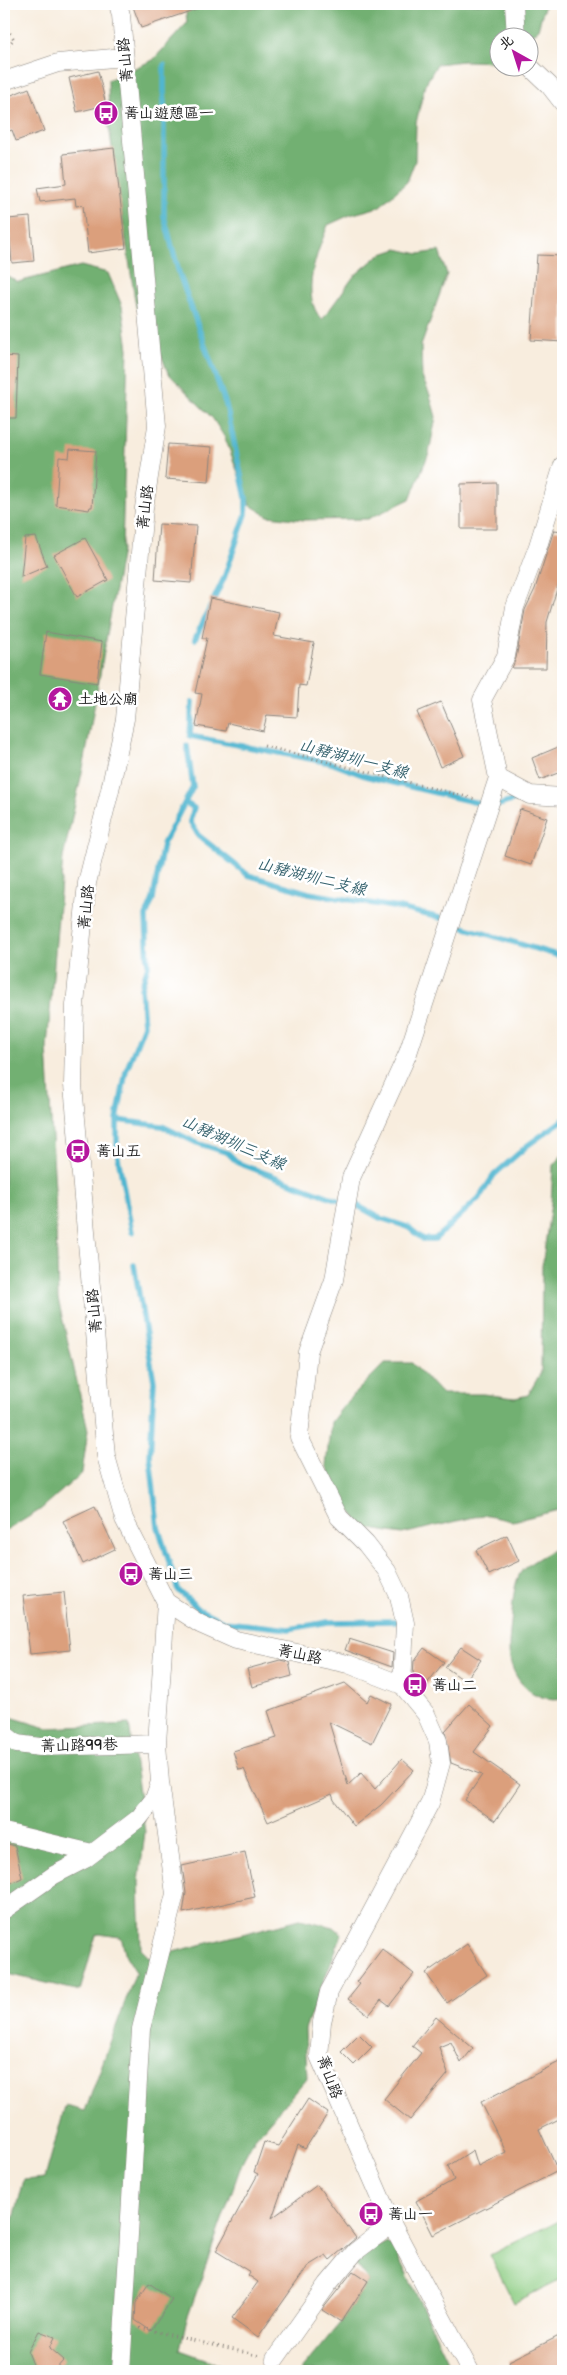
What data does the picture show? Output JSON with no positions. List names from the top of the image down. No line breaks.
{"streets":{"street":["菁山路","菁山路99巷"]},"water":["山豬湖圳一支線","山豬湖圳二支線","山豬湖圳三支線"],"places":{"bus stop":["菁山遊憩區一","菁山五","菁山三","菁山二","菁山一"],"temple":["土地公廟"]},"north":"top left"}
